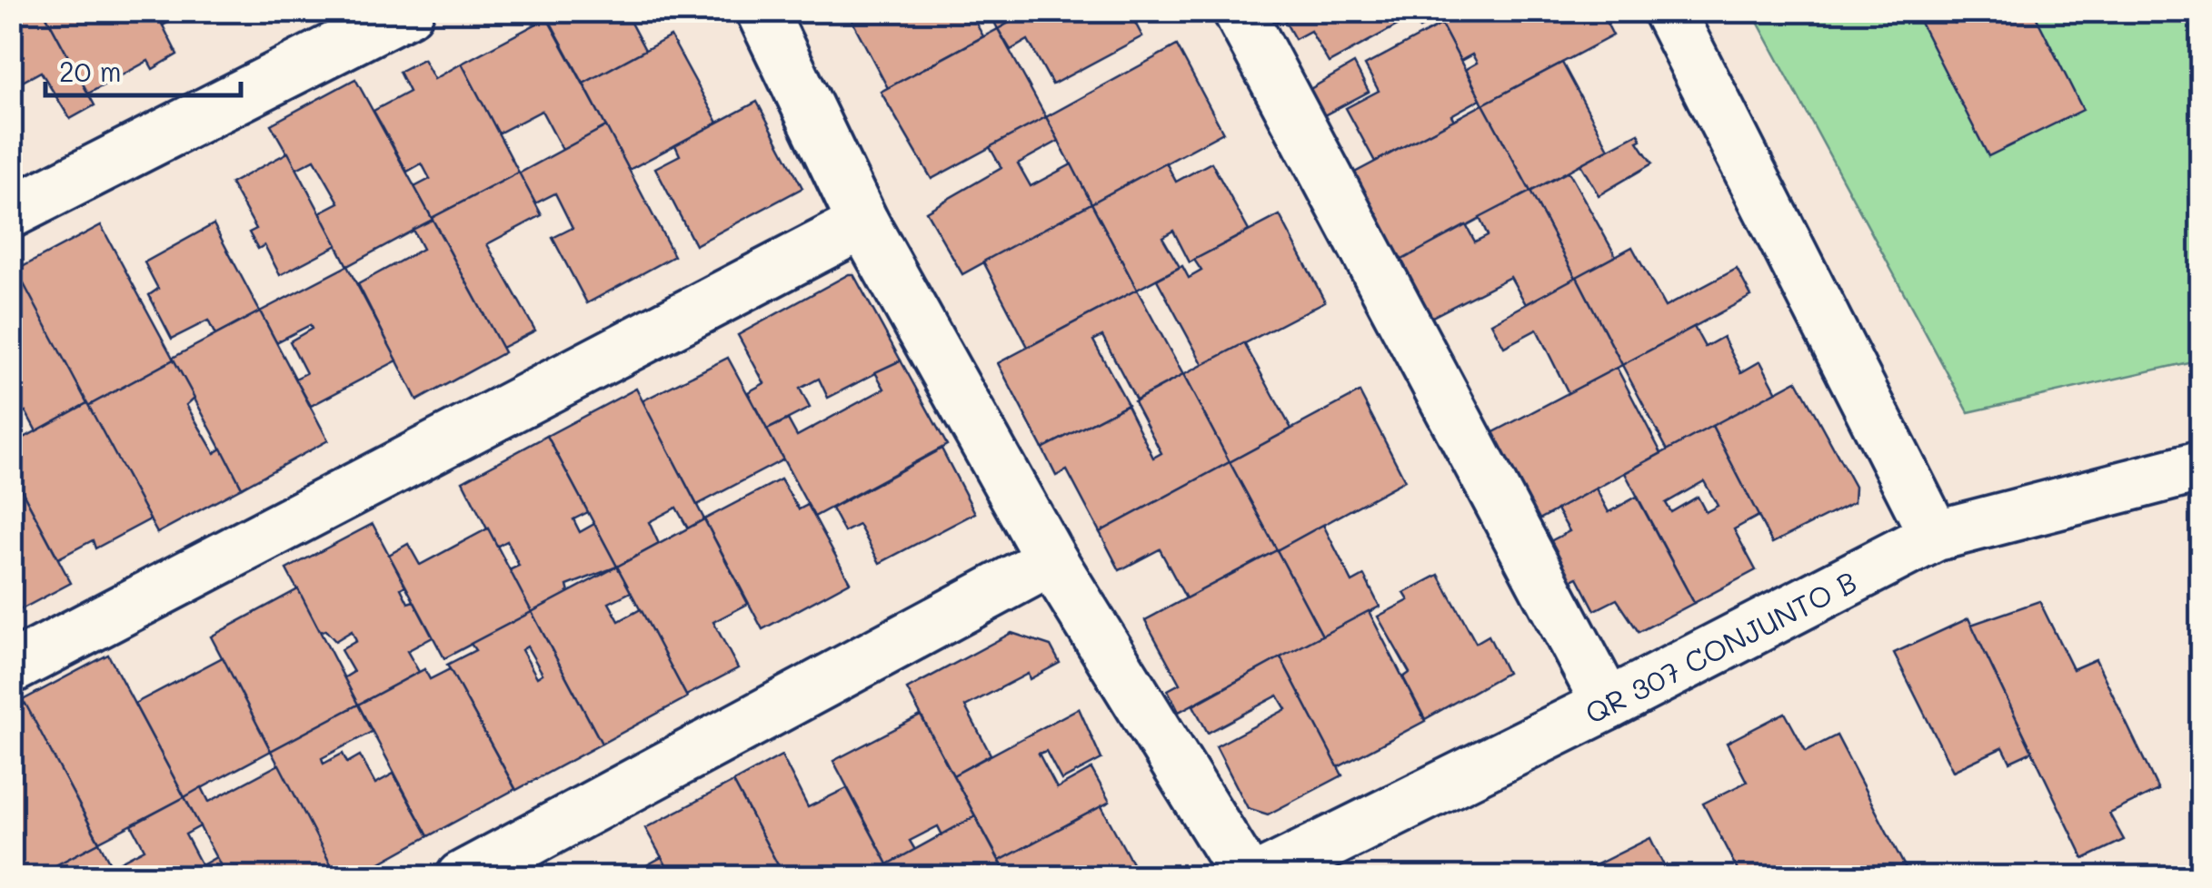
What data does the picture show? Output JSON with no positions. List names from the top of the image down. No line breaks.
{"streets":{"street":["QR 307 CONJUNTO B"]},"scale_bar":"20 m"}
